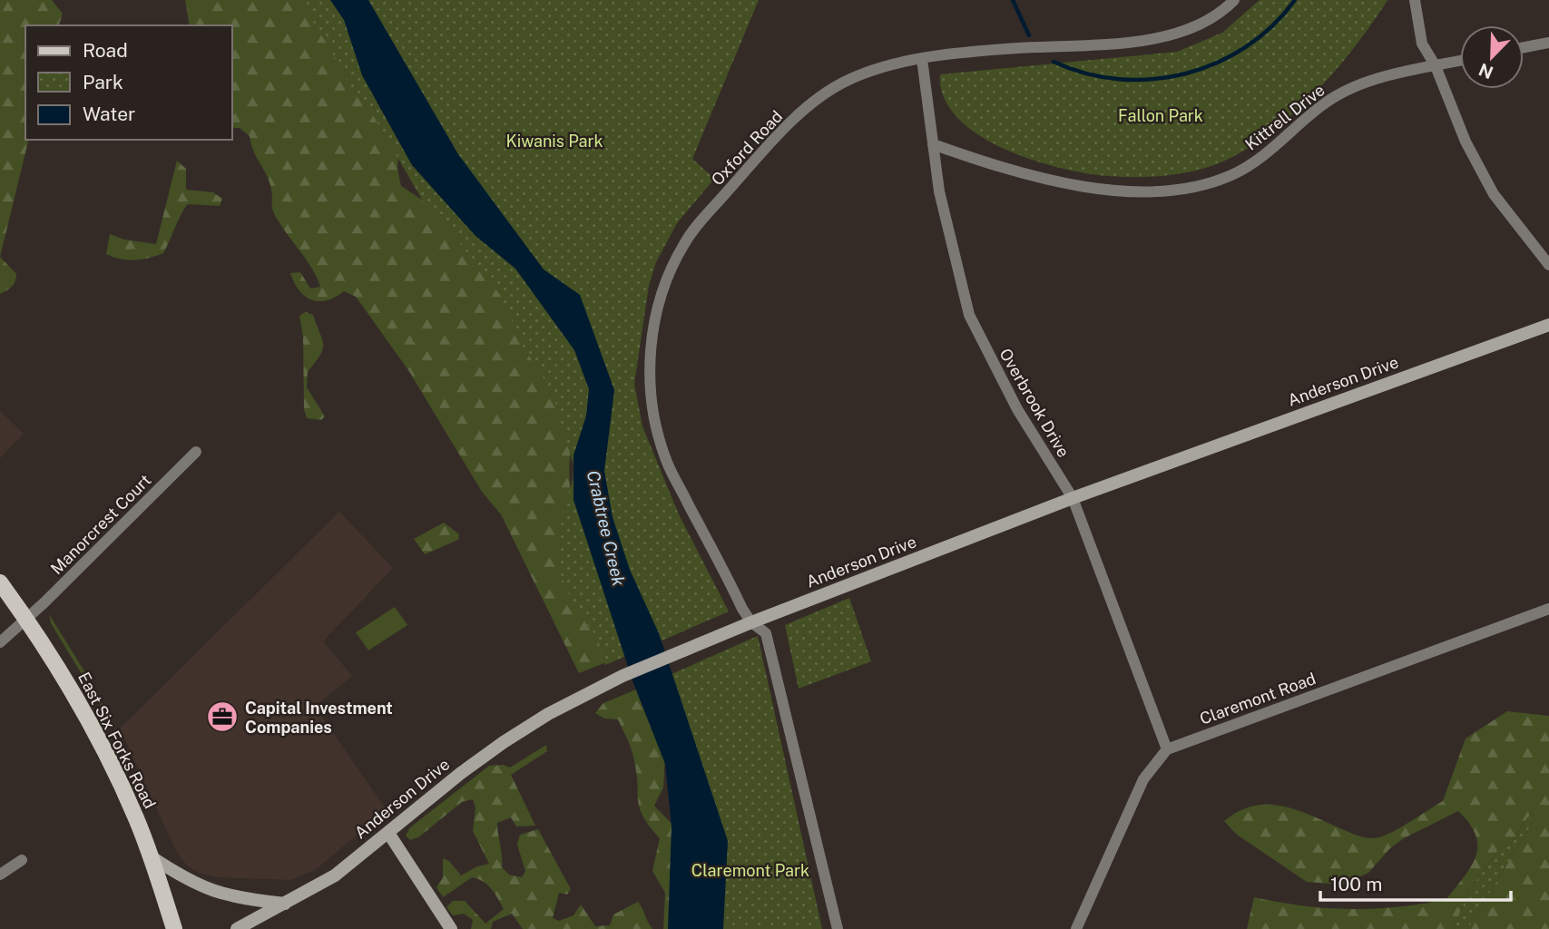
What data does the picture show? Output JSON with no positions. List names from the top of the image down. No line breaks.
{"streets":{"main road":["East Six Forks Road"],"street":["Kittrell Drive","Oxford Road","Anderson Drive","Overbrook Drive","Manorcrest Court","Claremont Road"]},"crossings":[["Kittrell Drive","Overbrook Drive"],["Oxford Road","Anderson Drive"],["Oxford Road","Overbrook Drive"],["Anderson Drive","Overbrook Drive"],["Overbrook Drive","Claremont Road"],["Manorcrest Court","East Six Forks Road"]],"water":["Crabtree Creek"],"parks":["Fallon Park","Kiwanis Park","Claremont Park"],"places":{"office":["Capital Investment Companies"]},"legend":["Road","Park","Water"],"scale_bar":"100 m","north":"bottom left"}
